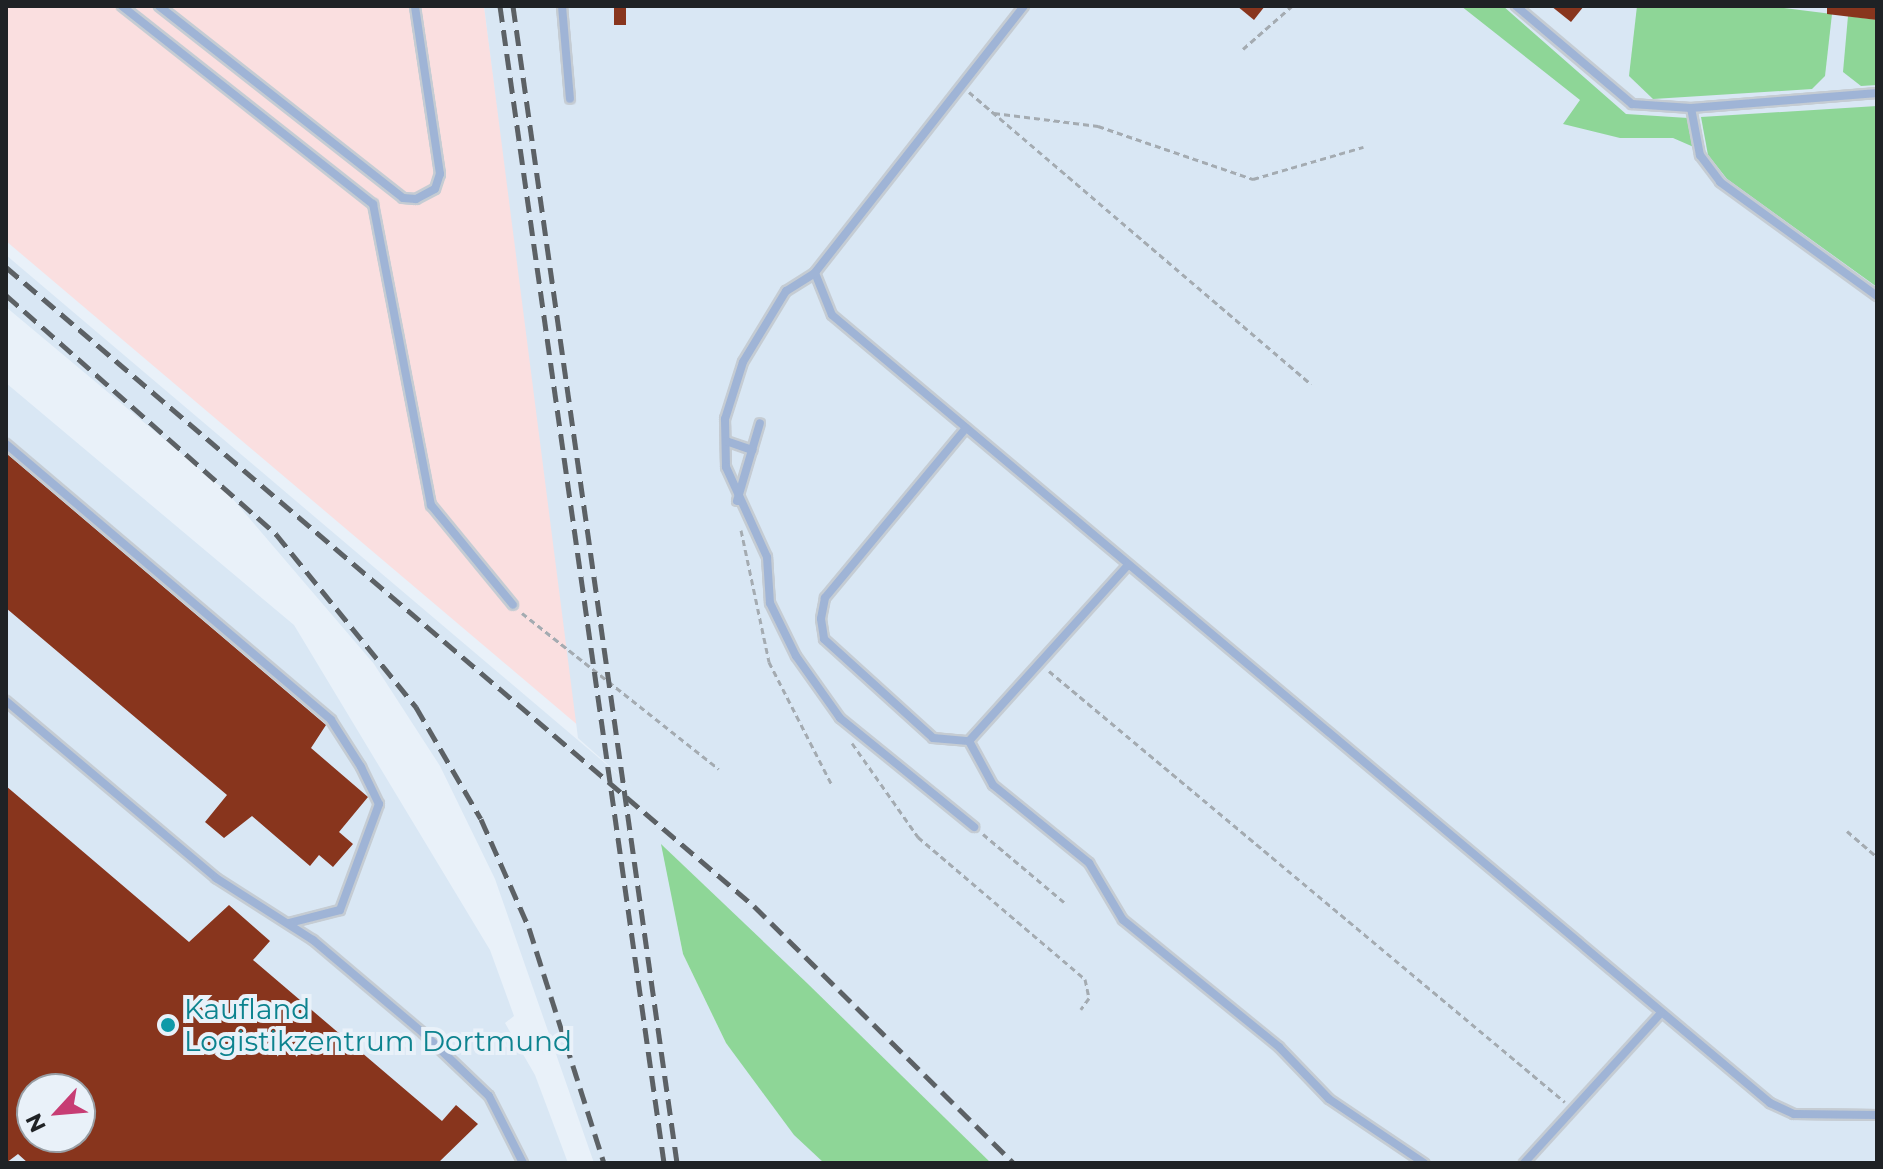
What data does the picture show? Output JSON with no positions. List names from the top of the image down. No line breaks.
{"places":["Kaufland Logistikzentrum Dortmund"],"north":"bottom left"}
